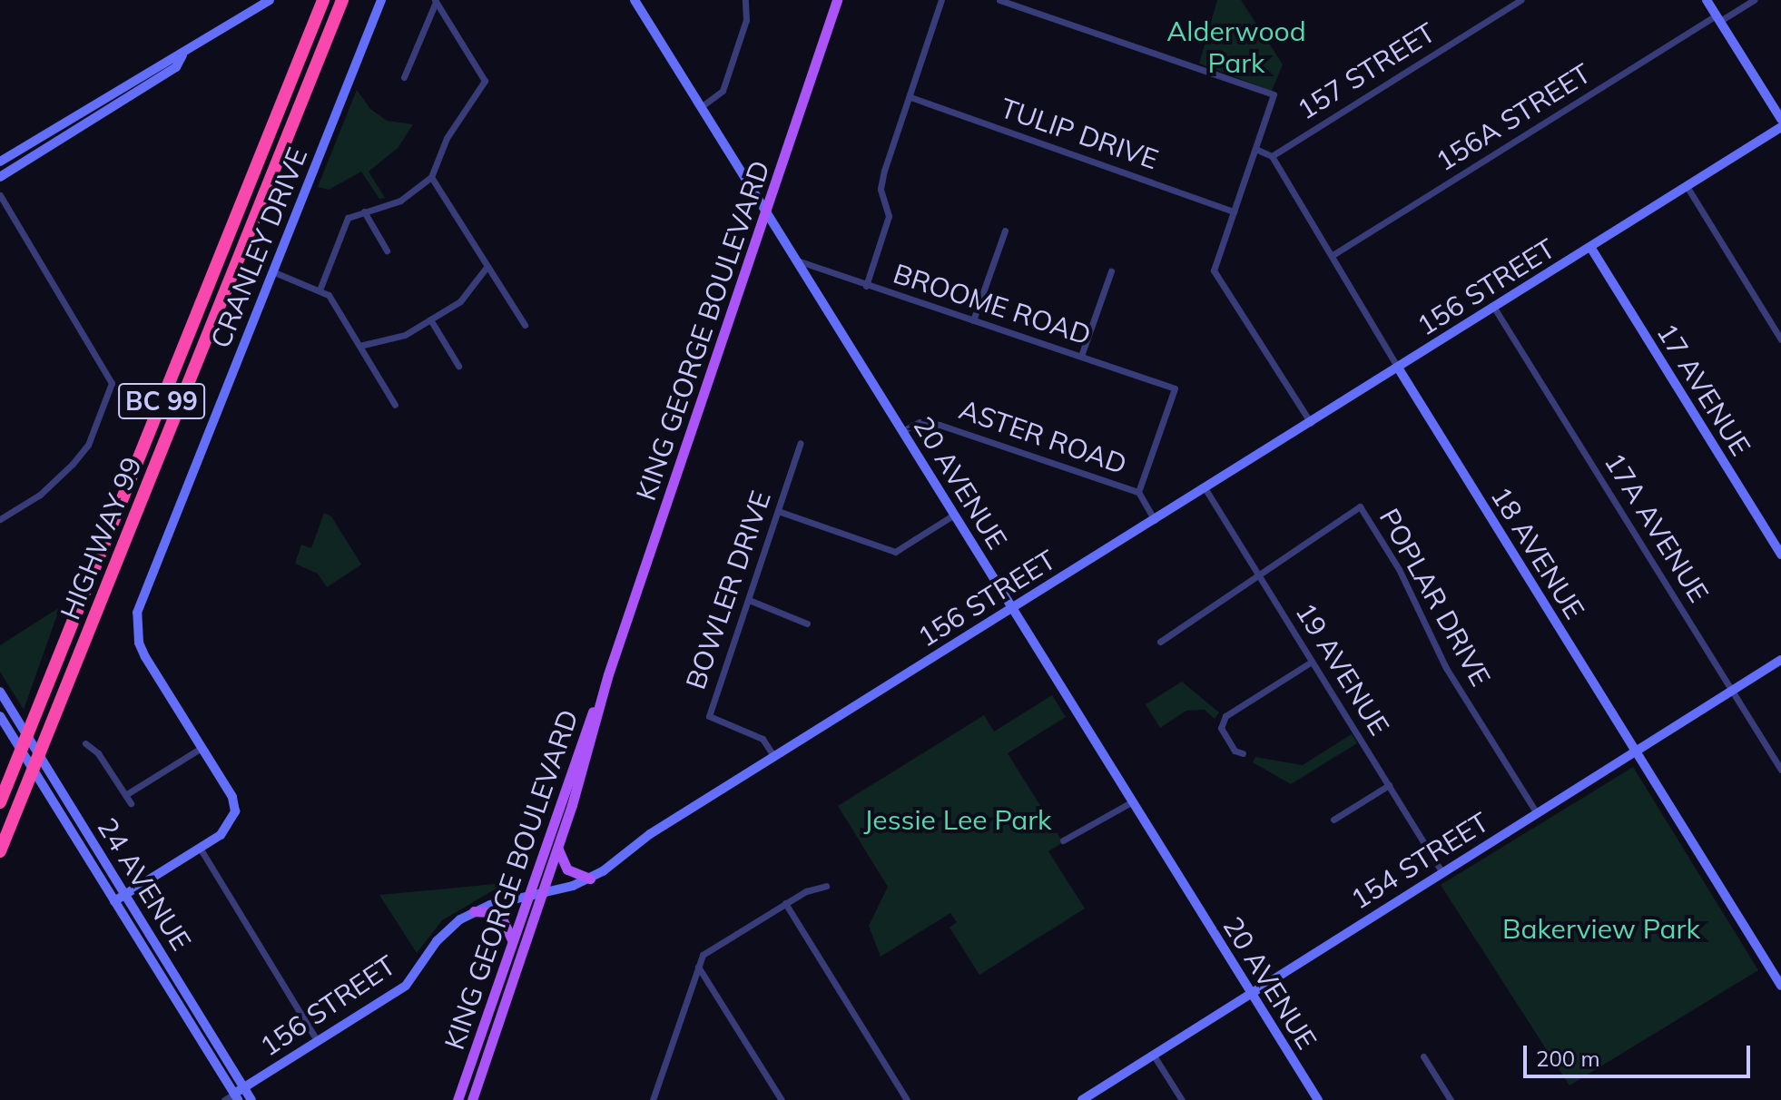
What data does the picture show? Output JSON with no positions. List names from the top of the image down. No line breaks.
{"streets":{"highway":["BC 99","HIGHWAY 99"],"main road":["KING GEORGE BOULEVARD"],"street":["157 STREET","156A STREET","TULIP DRIVE","CRANLEY DRIVE","156 STREET","BROOME ROAD","17 AVENUE","ASTER ROAD","20 AVENUE","17A AVENUE","18 AVENUE","BOWLER DRIVE","POPLAR DRIVE","19 AVENUE","154 STREET","24 AVENUE"]},"crossings":[["157 STREET","18 AVENUE"],["156A STREET","18 AVENUE"],["156 STREET","KING GEORGE BOULEVARD"],["156 STREET","17 AVENUE"],["156 STREET","ASTER ROAD"],["156 STREET","20 AVENUE"],["156 STREET","17A AVENUE"],["156 STREET","18 AVENUE"],["156 STREET","BOWLER DRIVE"],["156 STREET","19 AVENUE"],["156 STREET","24 AVENUE"],["BROOME ROAD","ASTER ROAD"],["BROOME ROAD","20 AVENUE"],["KING GEORGE BOULEVARD","20 AVENUE"],["ASTER ROAD","20 AVENUE"],["20 AVENUE","154 STREET"],["17A AVENUE","154 STREET"],["18 AVENUE","154 STREET"],["POPLAR DRIVE","19 AVENUE"],["POPLAR DRIVE","154 STREET"],["19 AVENUE","154 STREET"]],"parks":["Alderwood Park","Jessie Lee Park","Bakerview Park"],"scale_bar":"200 m"}
